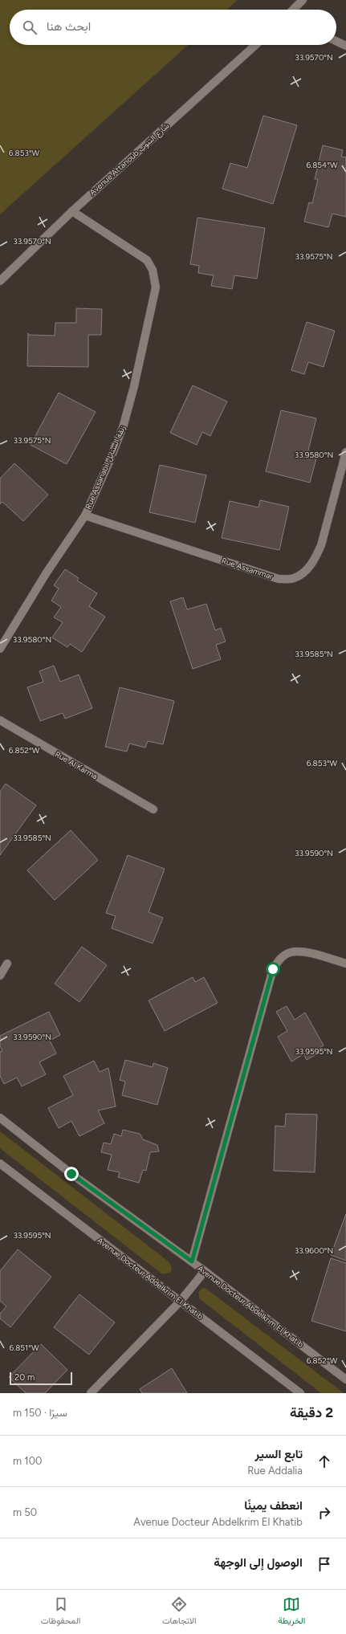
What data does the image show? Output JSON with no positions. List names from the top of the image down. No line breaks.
{"streets":{"street":["Avenue Attanoub شارع التنوب","Rue Assanabil زنقة السنابل","Rue Assammar","Rue Al Karma","Avenue Docteur Addelkrim El Khatib","Avenue Docteur Abdelkrim El Khatib"]},"crossings":[["Avenue Attanoub شارع التنوب","Rue Assanabil زنقة السنابل"],["Rue Assanabil زنقة السنابل","Rue Assammar"]],"scale_bar":"20 m","page":{"search":"ابحث هنا","scale":"20 m","heading":["2 دقيقة","سيرًا · 150 m"],"list":[["تابع السير","Rue Addalia","100 m"],["انعطف يمينًا","Avenue Docteur Abdelkrim El Khatib","50 m"],"الوصول إلى الوجهة"],"nav":["الخريطة","الاتجاهات","المحفوظات"]},"coordinates":["33.9570°N","6.853°W","6.854°W","33.9575°N","33.9580°N","33.9585°N","6.852°W","33.9590°N","33.9595°N","33.9600°N","6.851°W"]}
